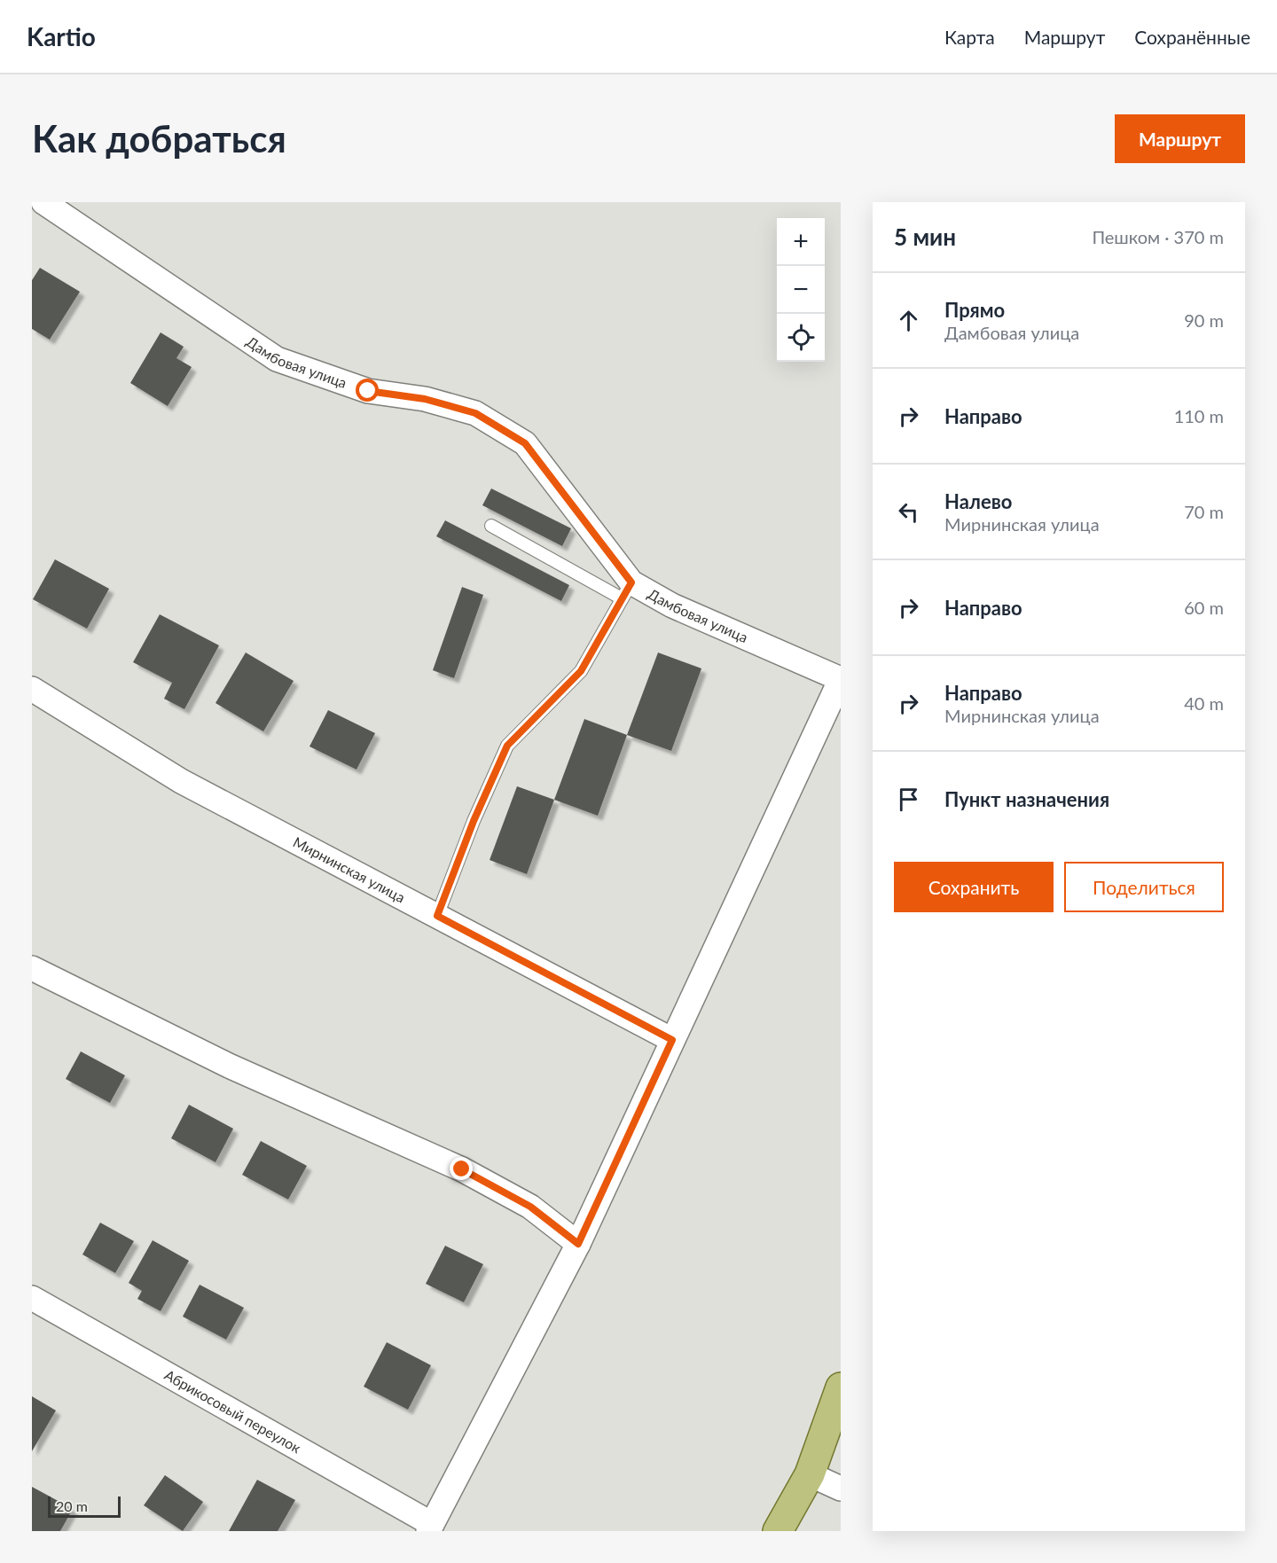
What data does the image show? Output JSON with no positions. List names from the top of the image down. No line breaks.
{"streets":{"street":["Дамбовая улица","Мирнинская улица","Абрикосовый переулок"]},"scale_bar":"20 m","page":{"header":"Kartio","nav":["Карта","Маршрут","Сохранённые"],"buttons":["Маршрут",["Сохранить","Поделиться"]],"title":"Как добраться","heading":["5 мин","Пешком · 370 m"],"map_buttons":["+","−"],"list":[["Прямо","Дамбовая улица","90 m"],["Направо","110 m"],["Налево","Мирнинская улица","70 m"],["Направо","60 m"],["Направо","Мирнинская улица","40 m"],"Пункт назначения"],"scale":"20 m"}}
